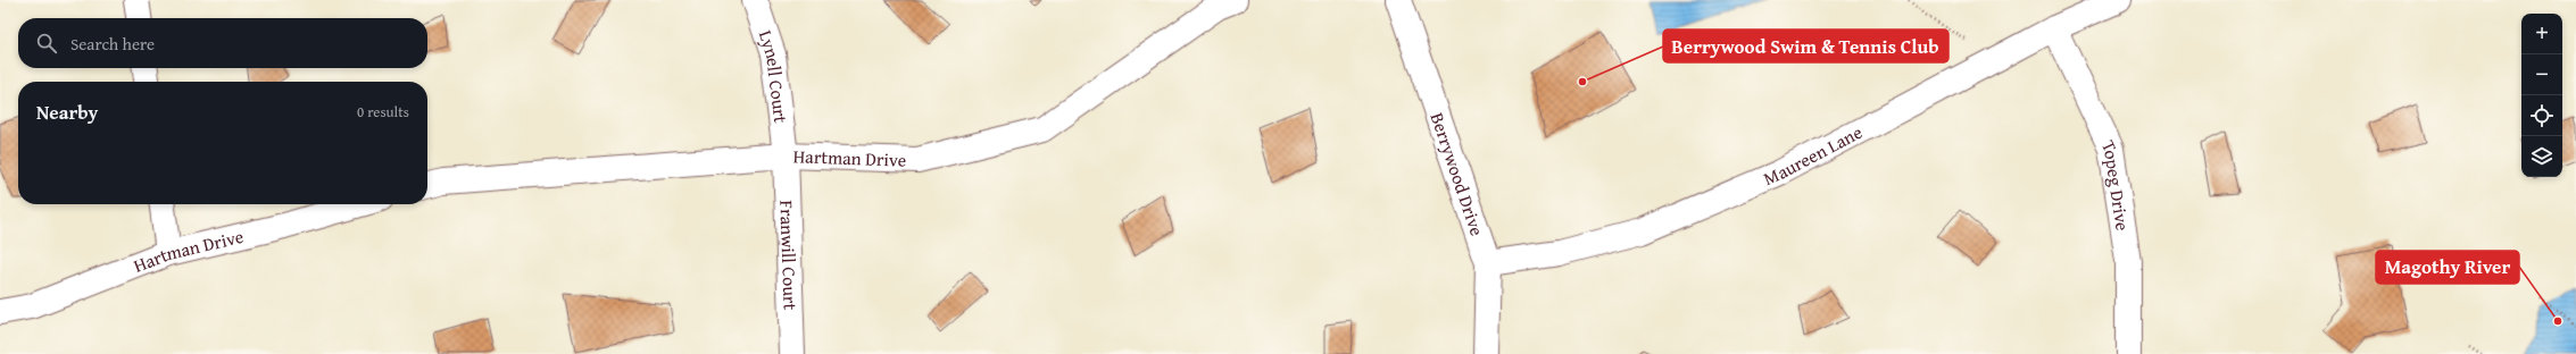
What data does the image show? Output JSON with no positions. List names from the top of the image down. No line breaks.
{"streets":{"street":["Lynell Court","Maureen Lane","Hartman Drive","Berrywood Drive","Topeg Drive","Franwill Court"]},"crossings":[["Lynell Court","Hartman Drive"],["Lynell Court","Franwill Court"],["Maureen Lane","Berrywood Drive"],["Maureen Lane","Topeg Drive"],["Hartman Drive","Franwill Court"]],"places":["Berrywood Swim & Tennis Club","Magothy River"],"page":{"map_buttons":["+","−"],"search":"Search here","heading":["Nearby","0 results"]}}
